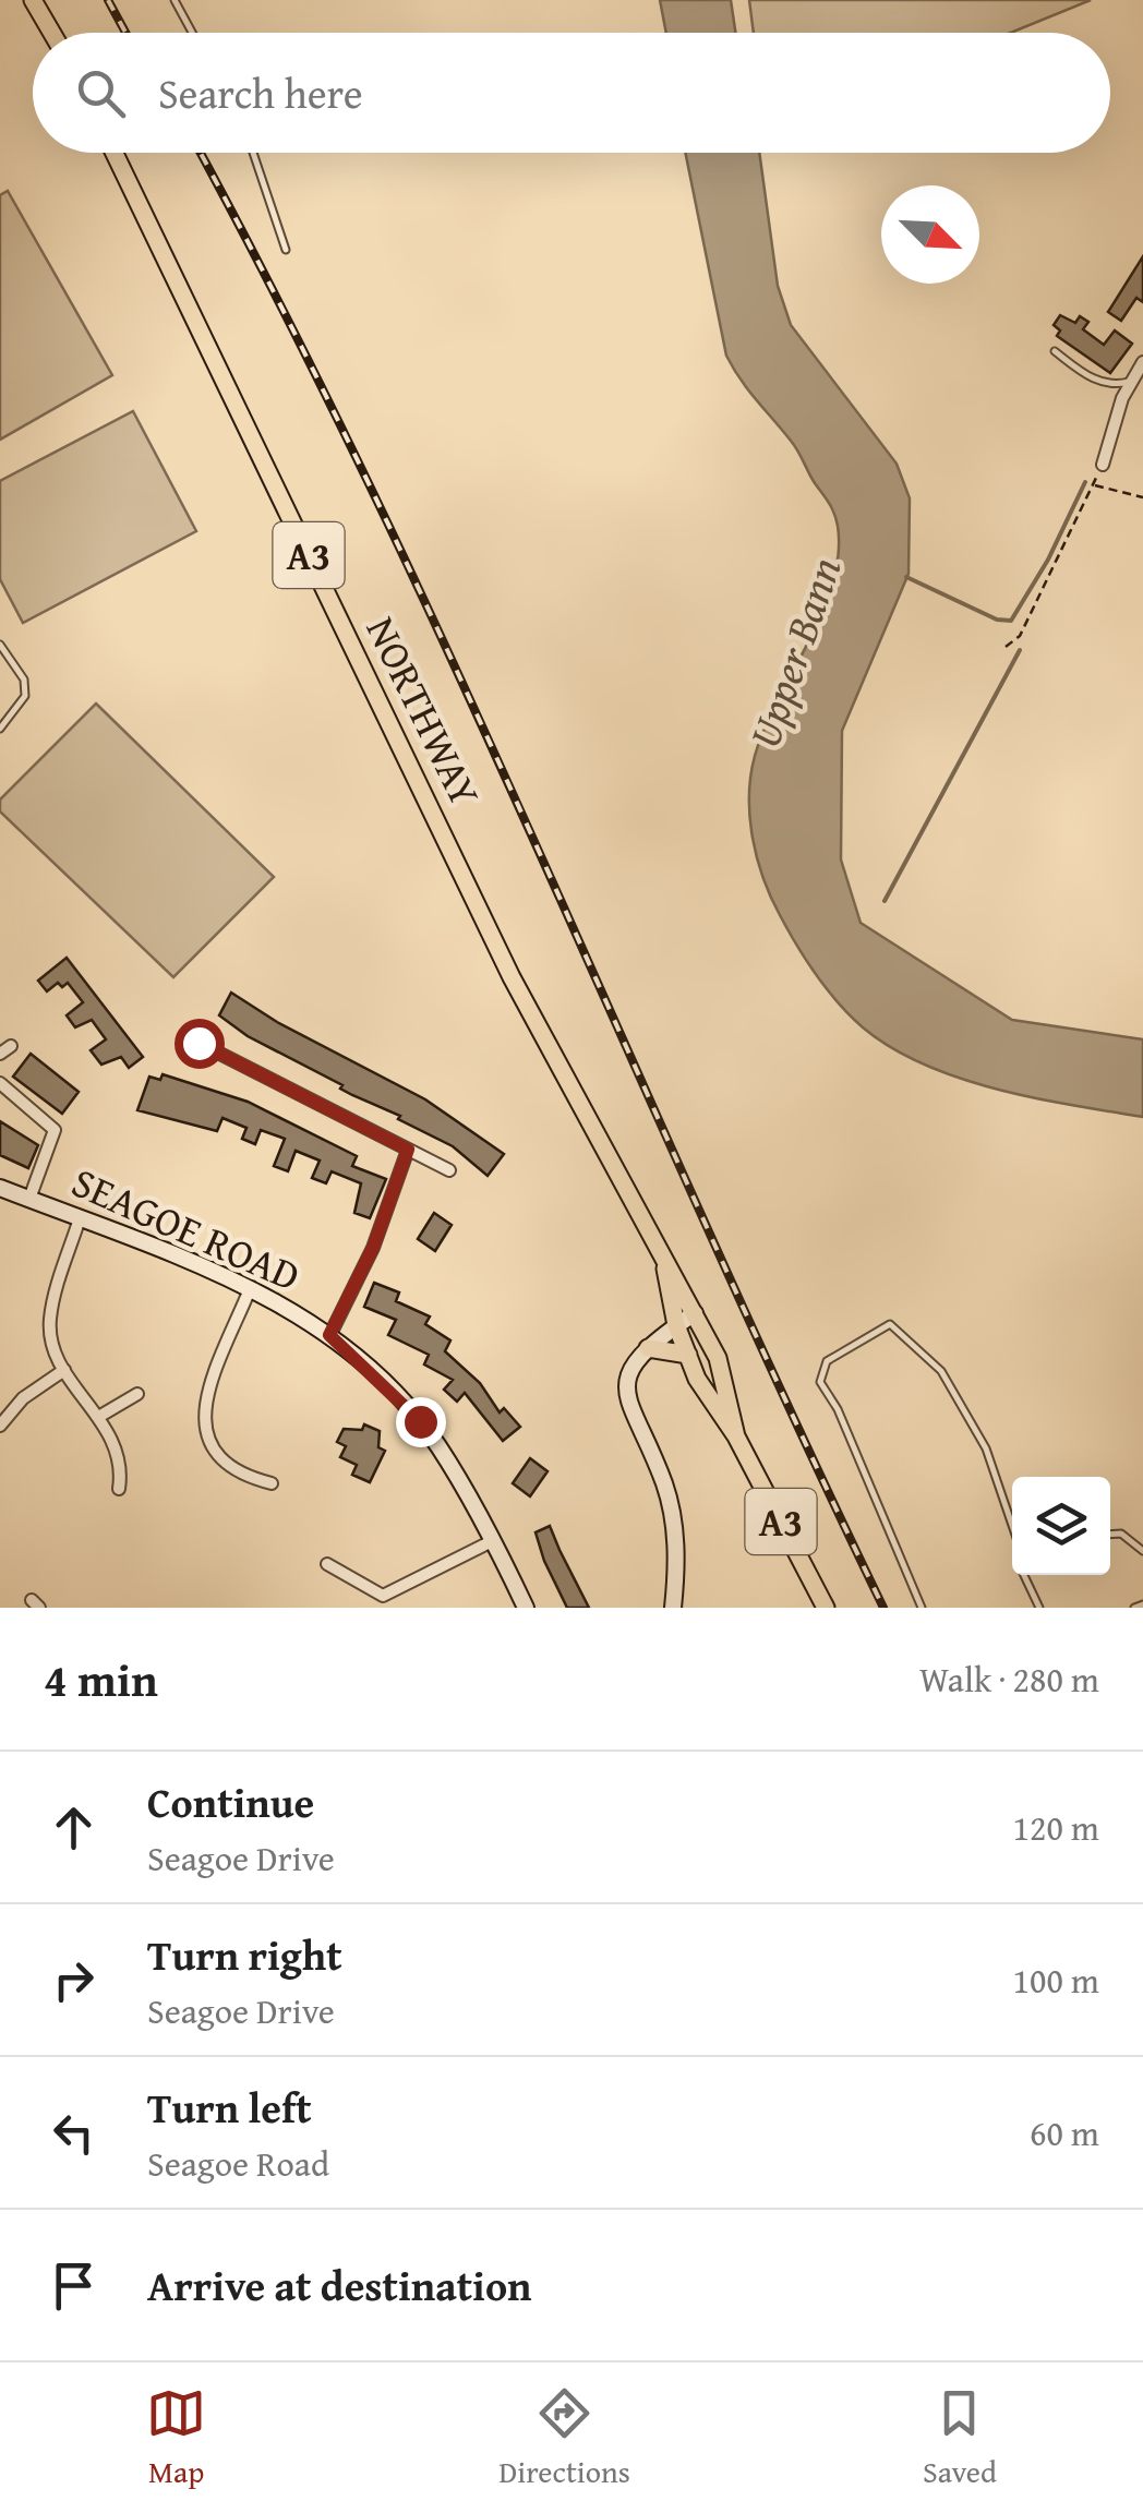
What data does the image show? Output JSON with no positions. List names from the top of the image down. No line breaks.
{"streets":{"highway":["A3","NORTHWAY"],"main road":["SEAGOE ROAD"]},"water":["Upper Bann"],"north":"bottom right","page":{"search":"Search here","heading":["4 min","Walk · 280 m"],"list":[["Continue","Seagoe Drive","120 m"],["Turn right","Seagoe Drive","100 m"],["Turn left","Seagoe Road","60 m"],"Arrive at destination"],"nav":["Map","Directions","Saved"]}}
